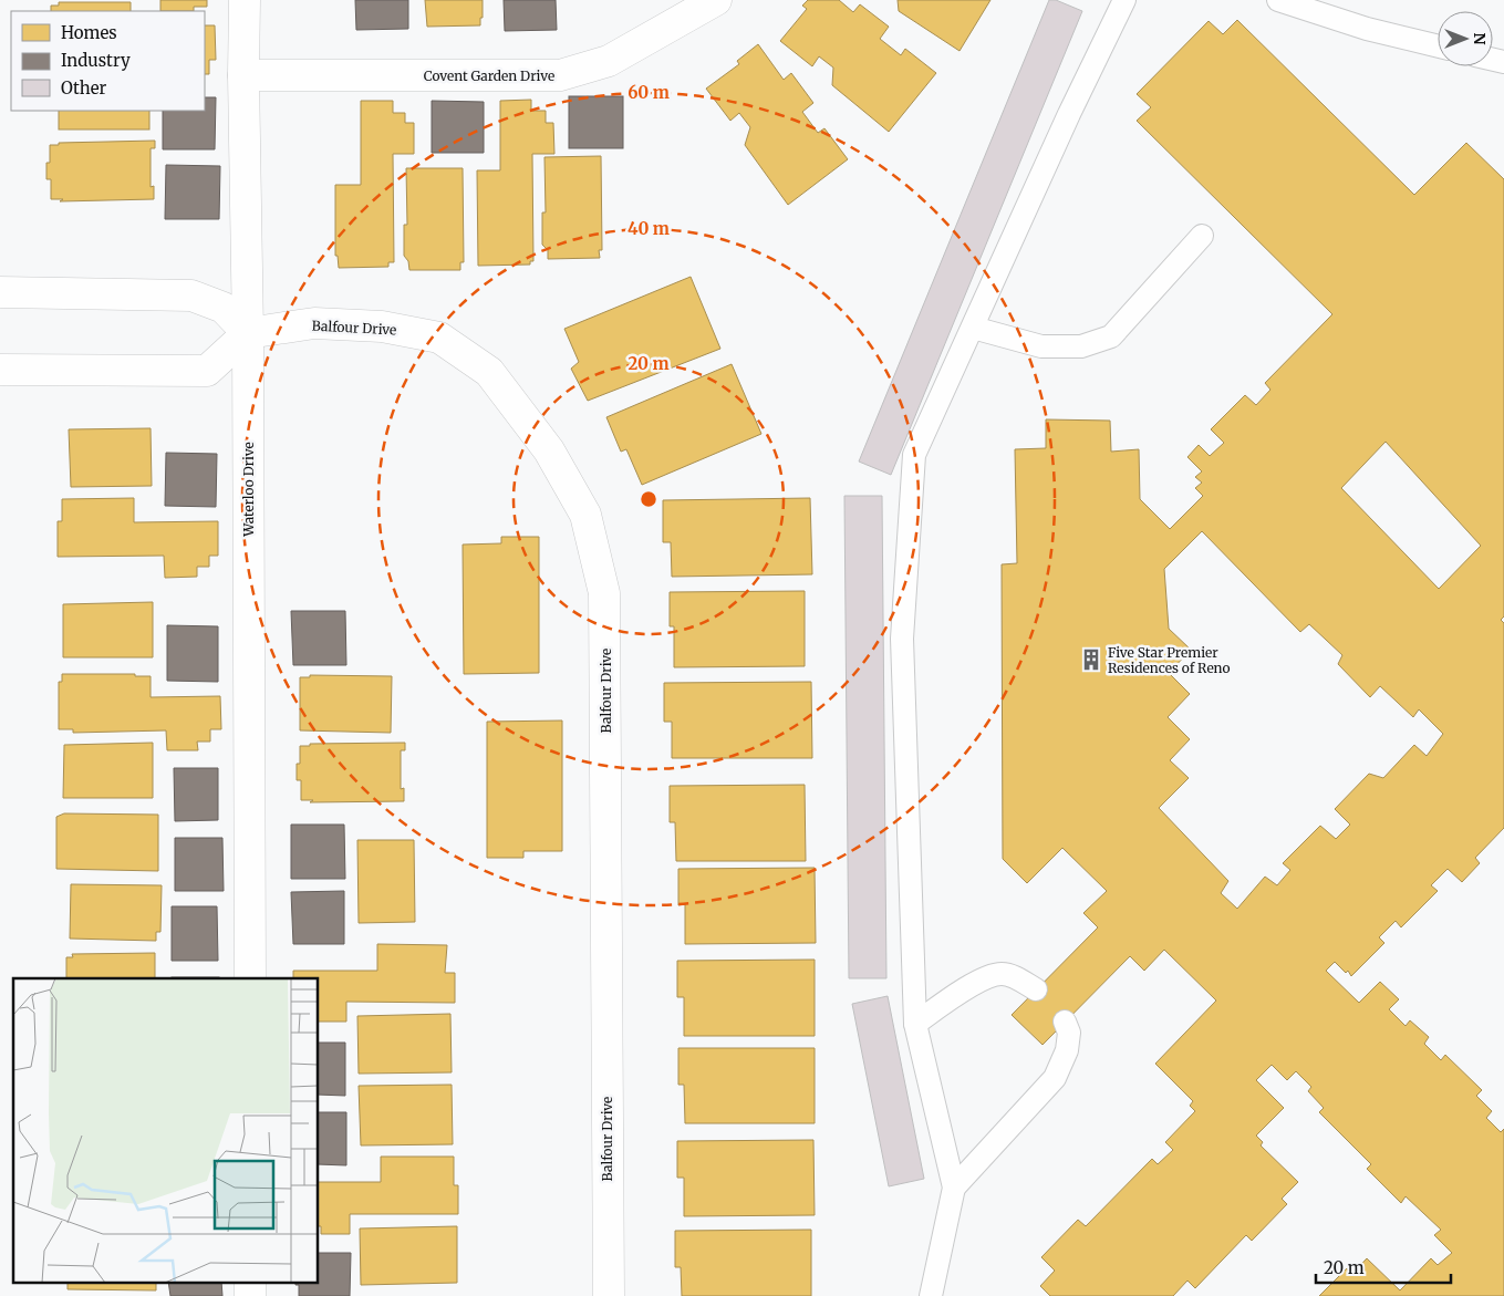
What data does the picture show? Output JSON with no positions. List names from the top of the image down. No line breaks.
{"streets":{"street":["Covent Garden Drive","Balfour Drive","Waterloo Drive"]},"crossings":[["Covent Garden Drive","Waterloo Drive"],["Balfour Drive","Waterloo Drive"]],"places":{"building":["Five Star Premier Residences of Reno"]},"legend":["Homes","Industry","Other"],"scale_bar":"20 m","north":"right","rings":["60 m","40 m","20 m"]}
